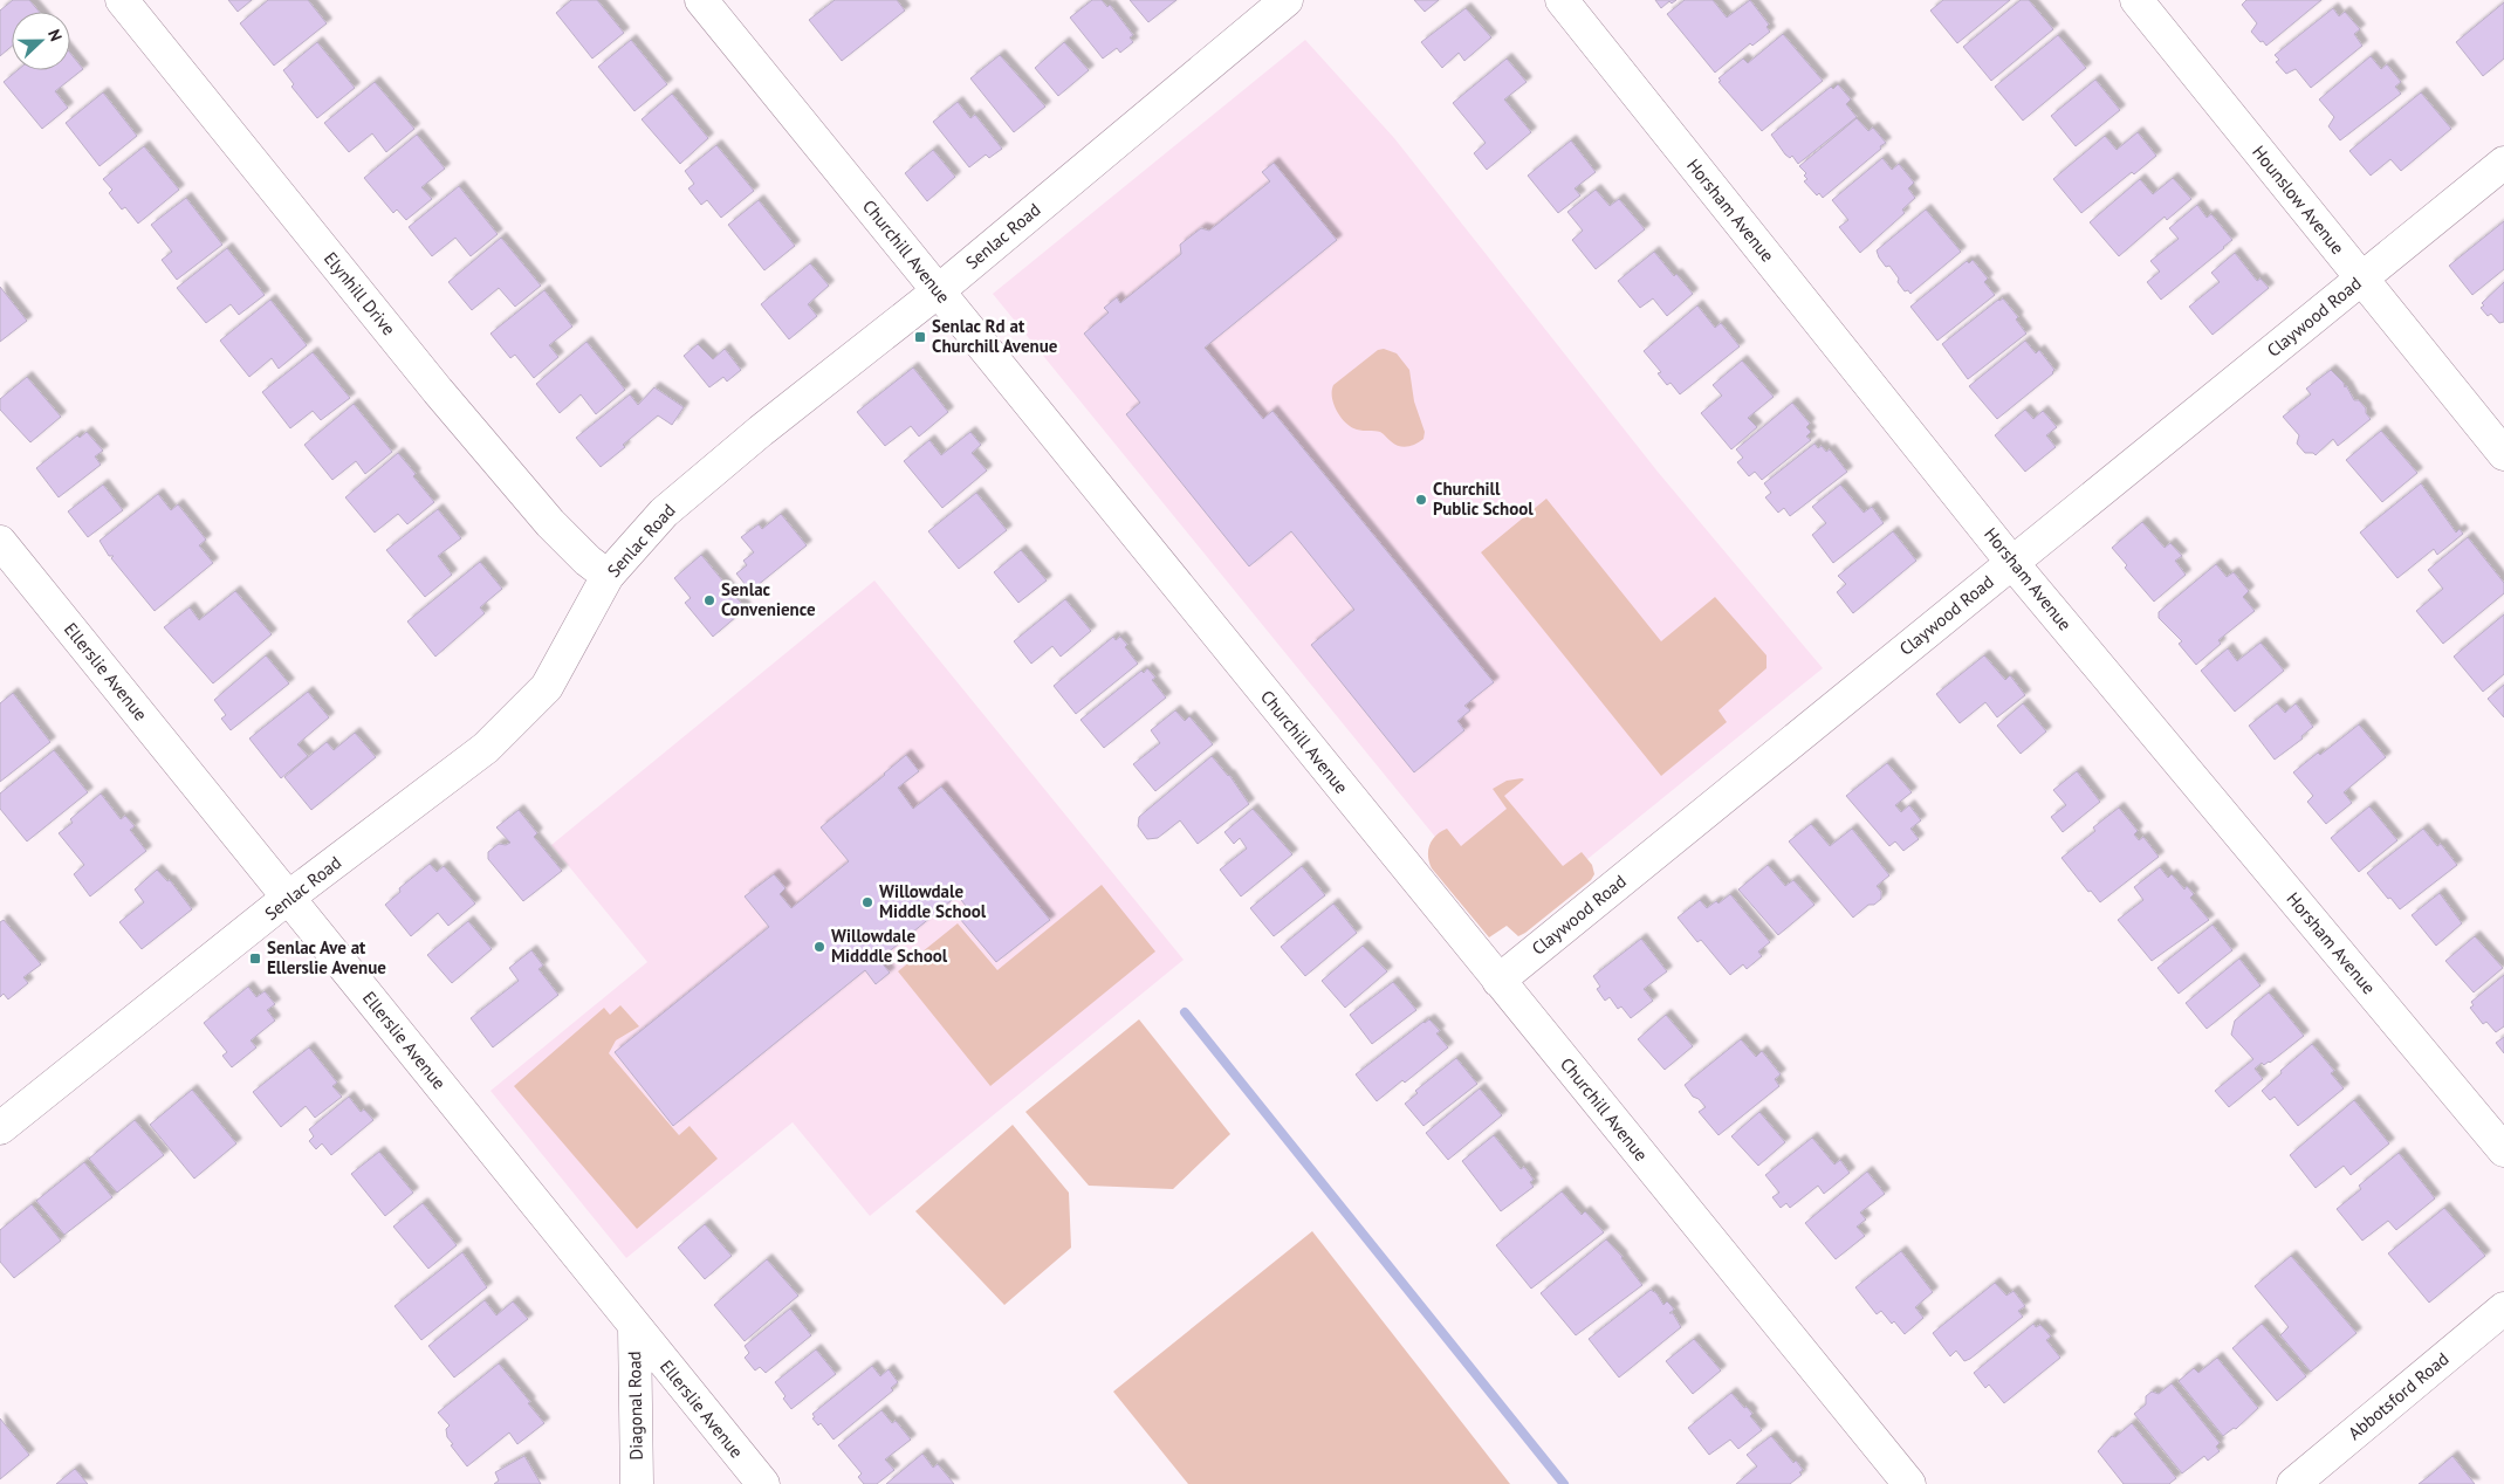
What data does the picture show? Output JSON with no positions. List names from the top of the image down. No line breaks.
{"streets":{"street":["Hounslow Avenue","Horsham Avenue","Senlac Road","Churchill Avenue","Elynhill Drive","Claywood Road","Ellerslie Avenue","Abbotsford Road","Diagonal Road"]},"crossings":[["Hounslow Avenue","Claywood Road"],["Horsham Avenue","Claywood Road"],["Senlac Road","Churchill Avenue"],["Senlac Road","Elynhill Drive"],["Senlac Road","Ellerslie Avenue"],["Churchill Avenue","Claywood Road"],["Ellerslie Avenue","Diagonal Road"]],"places":{"transit":["Senlac Rd at Churchill Avenue","Senlac Ave at Ellerslie Avenue"],"other":["Churchill Public School","Senlac Convenience","Willowdale Middle School","Willowdale Midddle School"]},"north":"right"}
